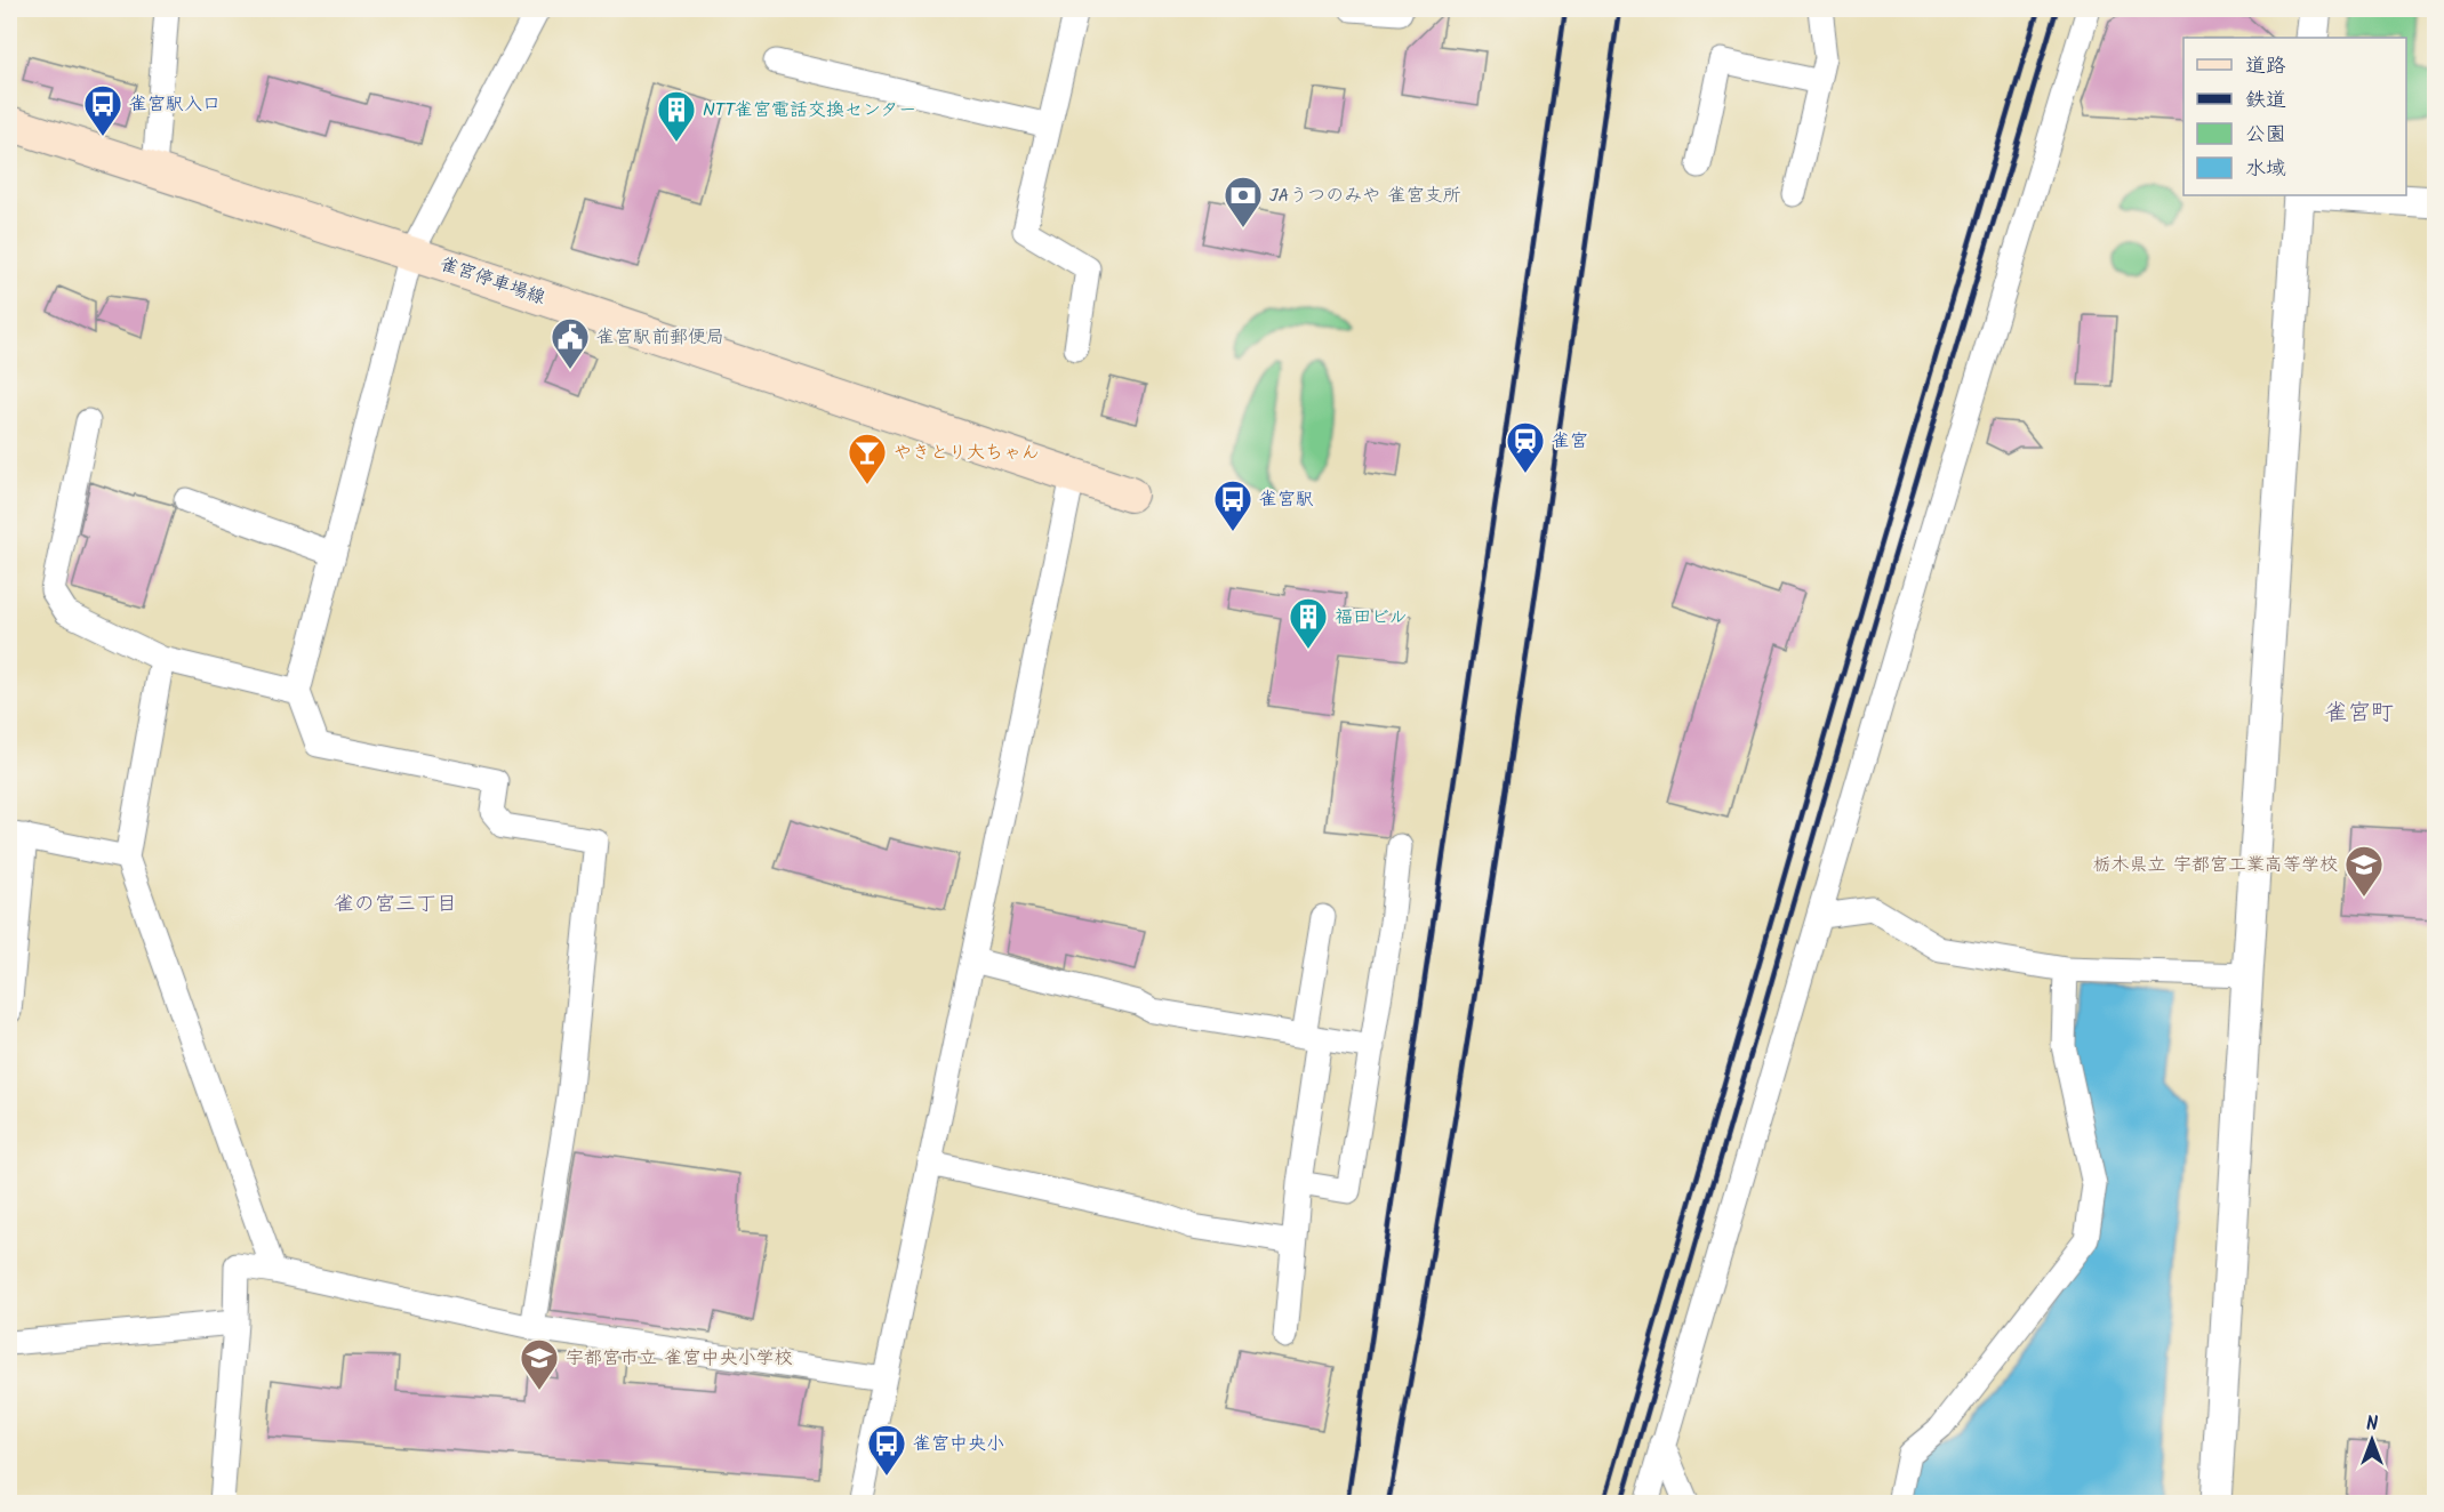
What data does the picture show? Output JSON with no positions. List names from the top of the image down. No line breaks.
{"streets":{"main road":["雀宮停車場線"]},"districts":["雀宮町","雀の宮三丁目"],"places":{"bus stop":["雀宮駅入口","雀宮駅","雀宮中央小"],"building":["NTT雀宮電話交換センター","福田ビル"],"bank":["JAうつのみや 雀宮支所"],"public building":["雀宮駅前郵便局"],"station":["雀宮"],"bar":["やきとり大ちゃん"],"school or university":["栃木県立 宇都宮工業高等学校","宇都宮市立 雀宮中央小学校"]},"legend":["道路","鉄道","公園","水域"],"north":"top"}
